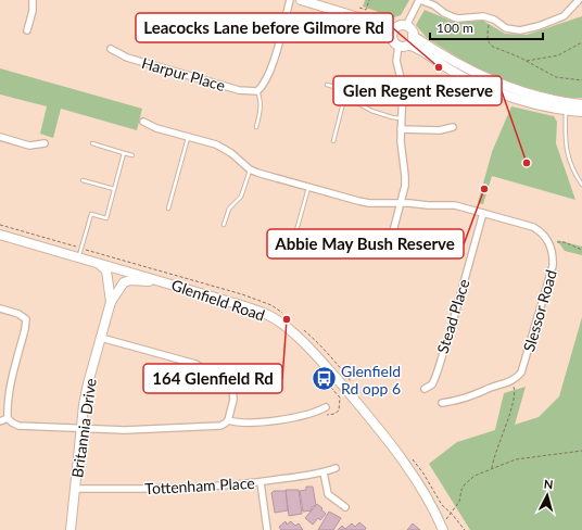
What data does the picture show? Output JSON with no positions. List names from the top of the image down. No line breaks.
{"streets":{"street":["Harpur Place","Glenfield Road","Slessor Road","Stead Place","Britannia Drive","Tottenham Place"]},"crossings":[["Glenfield Road","Britannia Drive"],["Britannia Drive","Tottenham Place"]],"places":{"other":["Leacocks Lane before Gilmore Rd","Glen Regent Reserve","Abbie May Bush Reserve","164 Glenfield Rd"],"bus stop":["Glenfield Rd opp 6"]},"scale_bar":"100 m","north":"top"}
